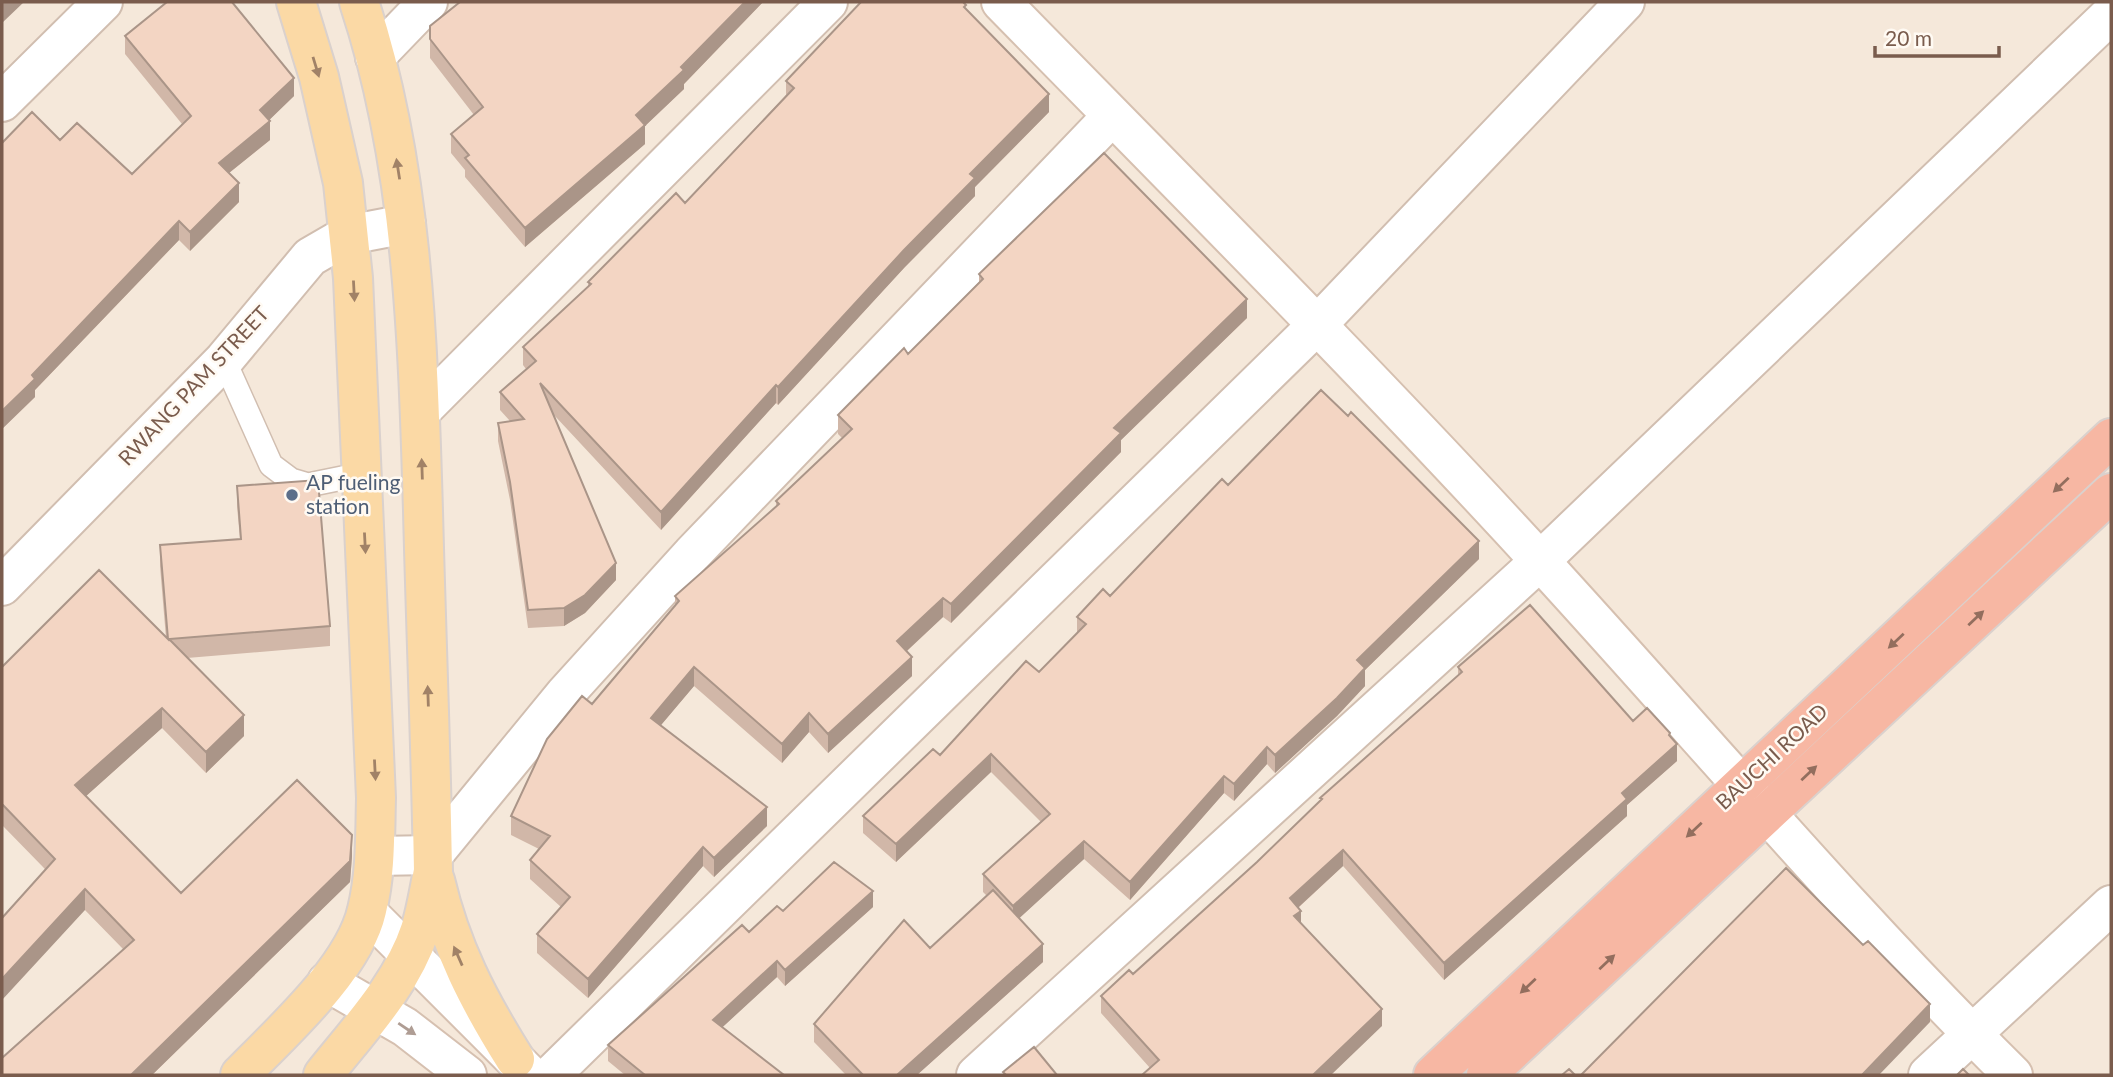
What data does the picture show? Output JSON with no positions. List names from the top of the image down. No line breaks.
{"streets":{"highway":["BAUCHI ROAD"],"street":["RWANG PAM STREET"]},"places":["AP fueling station"],"scale_bar":"20 m"}
